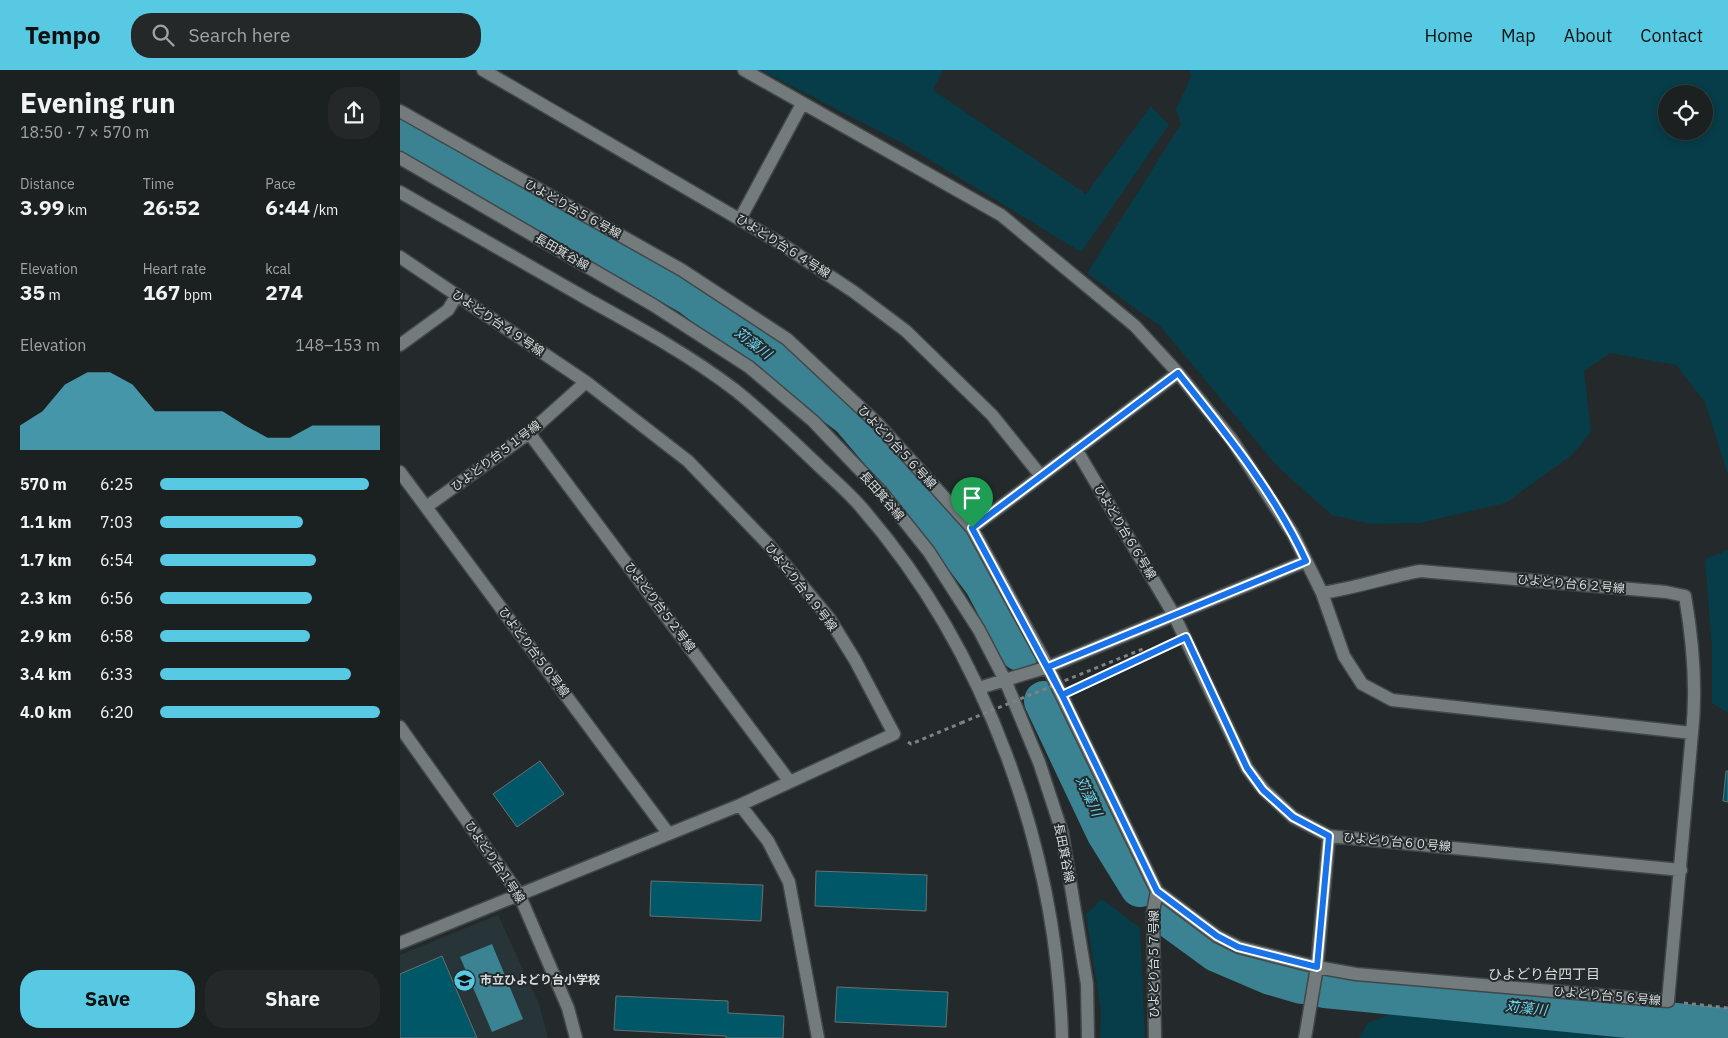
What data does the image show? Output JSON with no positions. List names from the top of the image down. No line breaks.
{"streets":{"street":["ひよどり台５６号線","ひよどり台６４号線","長田箕谷線","ひよどり台４９号線","ひよどり台５１号線","ひよどり台６６号線","ひよどり台６２号線","ひよどり台５２号線","ひよどり台５０号線","ひよどり台６０号線","ひよどり台１号線","ひよどり台５７号線"]},"crossings":[["ひよどり台５６号線","ひよどり台６２号線"],["ひよどり台５６号線","ひよどり台６０号線"],["ひよどり台５６号線","ひよどり台５７号線"],["ひよどり台４９号線","ひよどり台５１号線"],["ひよどり台５１号線","ひよどり台５２号線"],["ひよどり台５１号線","ひよどり台５０号線"],["ひよどり台６６号線","ひよどり台６０号線"]],"districts":["ひよどり台四丁目"],"water":["苅藻川"],"places":{"school or university":["市立ひよどり台小学校"]},"page":{"header":"Tempo","search":"Search here","nav":["Home","Map","About","Contact"],"heading":["Evening run","18:50 · 7 × 570 m"],"stats":[["Distance","3.99 km"],["Time","26:52"],["Pace","6:44 /km"],["Elevation","35 m"],["Heart rate","167 bpm"],["kcal","274"]],"chart":["Elevation","148–153 m"],"list":[{"name":"570 m","note":"6:25"},{"name":"1.1 km","note":"7:03"},{"name":"1.7 km","note":"6:54"},{"name":"2.3 km","note":"6:56"},{"name":"2.9 km","note":"6:58"},{"name":"3.4 km","note":"6:33"},{"name":"4.0 km","note":"6:20"}],"buttons":["Save","Share"]}}
